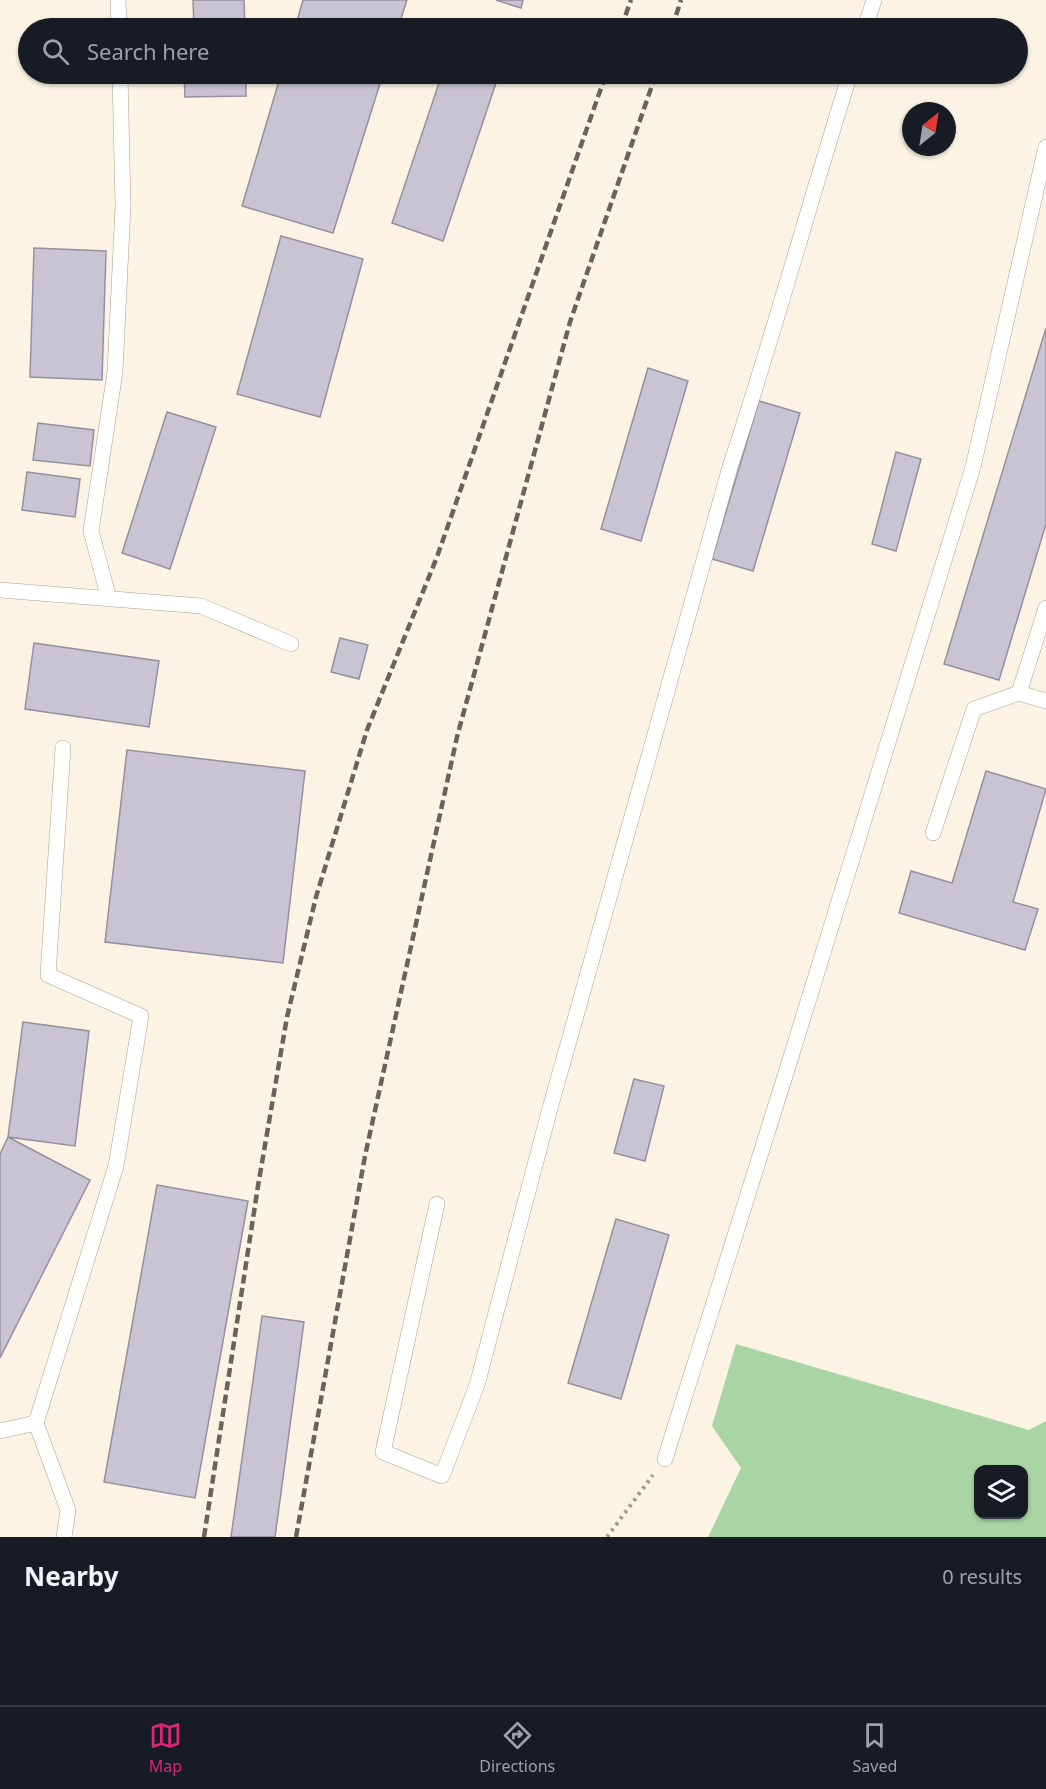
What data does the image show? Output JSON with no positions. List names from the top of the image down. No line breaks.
{"north":"top right","page":{"search":"Search here","heading":["Nearby","0 results"],"nav":["Map","Directions","Saved"]}}
